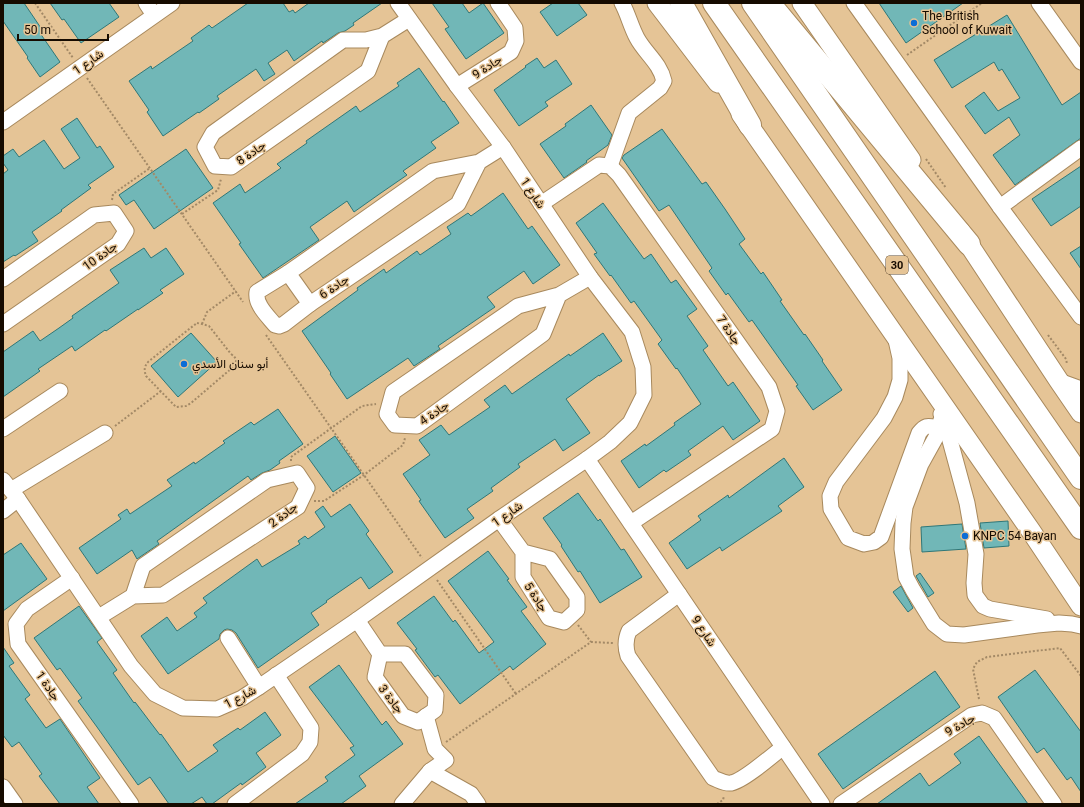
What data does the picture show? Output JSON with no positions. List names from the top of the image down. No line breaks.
{"streets":{"highway":["30"],"street":["شارع 1","جادة 9","جادة 8","جادة 10","جادة 6","جادة 7","جادة 4","جادة 2","جادة 5","شارع 9","جادة 1","جادة 3"]},"crossings":[["شارع 1","جادة 9"],["شارع 1","جادة 8"],["شارع 1","جادة 2"],["شارع 1","شارع 9"],["شارع 1","جادة 1"],["جادة 7","شارع 9"]],"places":["The British School of Kuwait","أبو سنان الأسدي","KNPC 54 Bayan"],"scale_bar":"50 m"}
